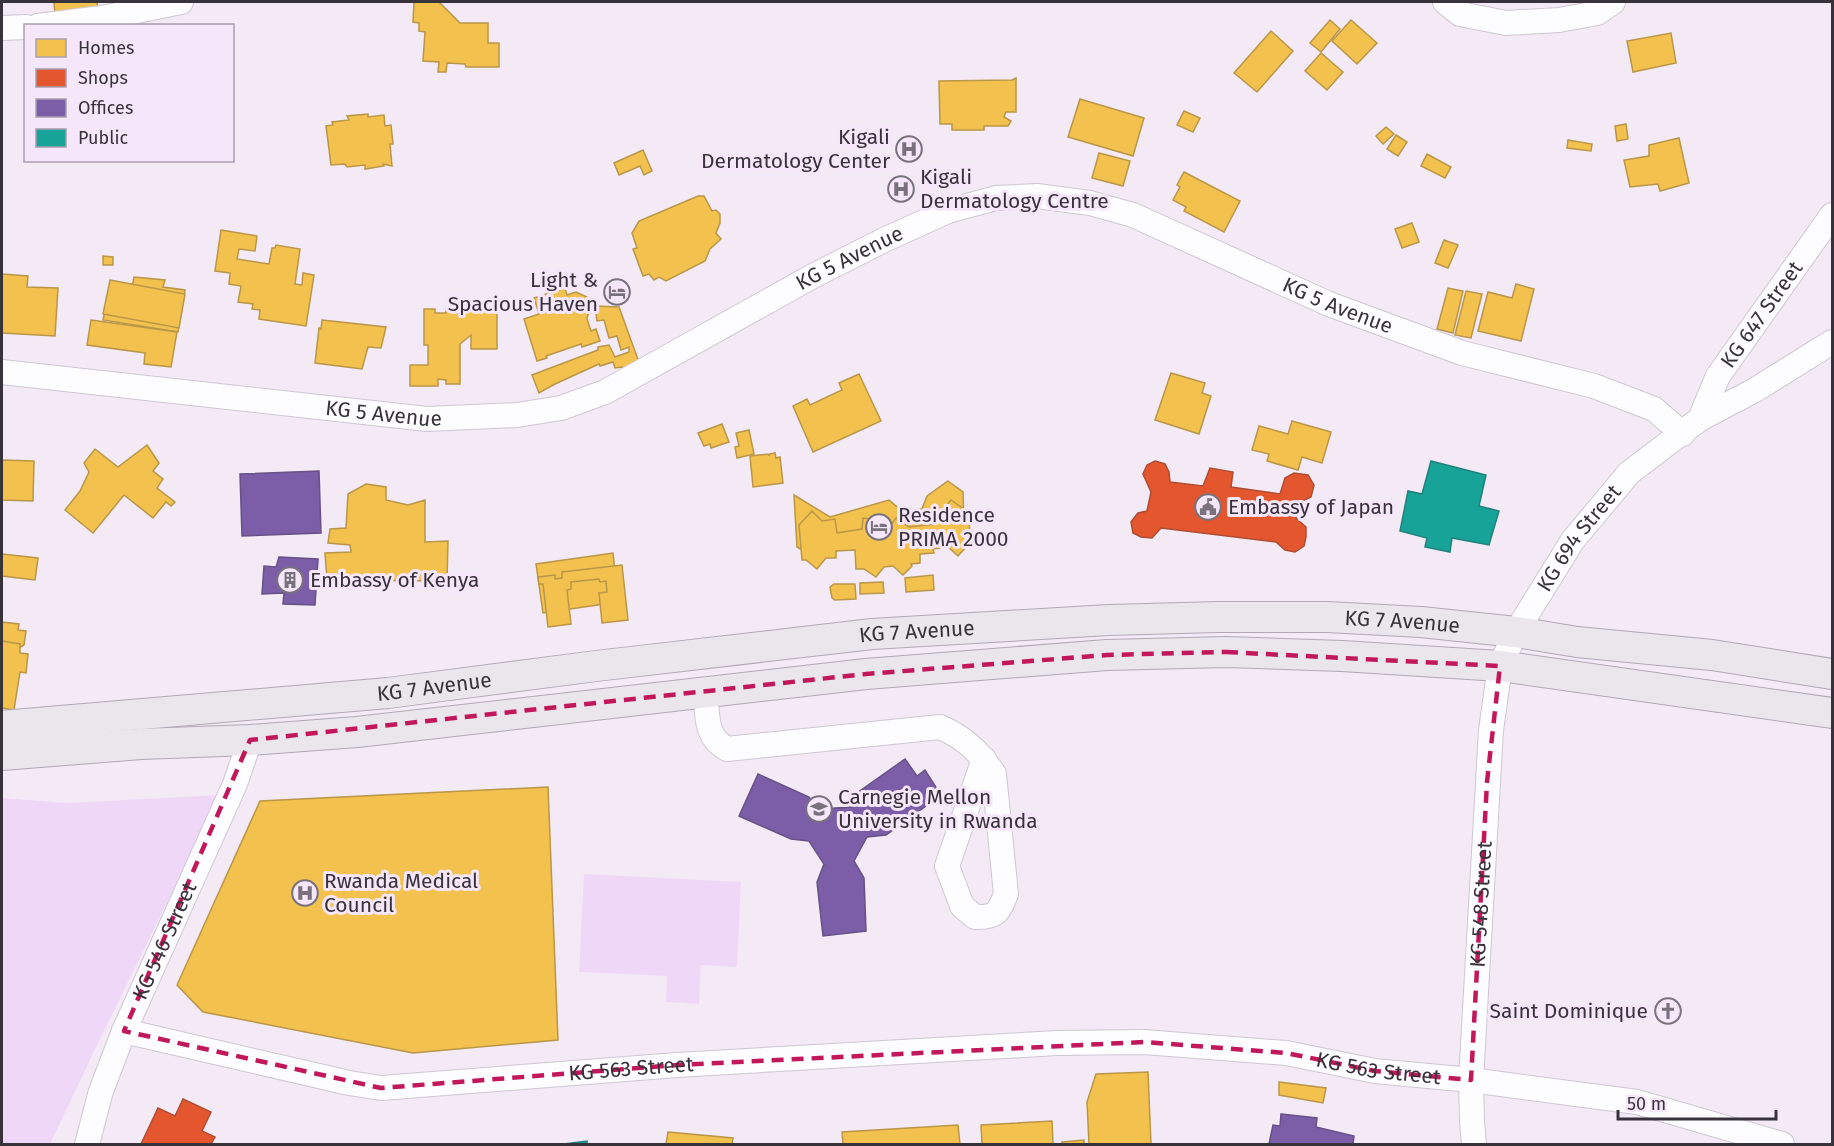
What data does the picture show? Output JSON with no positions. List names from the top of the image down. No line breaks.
{"streets":{"main road":["KG 7 Avenue"],"street":["KG 5 Avenue","KG 647 Street","KG 694 Street","KG 548 Street","KG 546 Street","KG 563 Street"]},"crossings":[["KG 5 Avenue","KG 647 Street"],["KG 5 Avenue","KG 694 Street"],["KG 647 Street","KG 694 Street"],["KG 694 Street","KG 7 Avenue"],["KG 694 Street","KG 548 Street"],["KG 7 Avenue","KG 548 Street"],["KG 7 Avenue","KG 546 Street"],["KG 548 Street","KG 563 Street"],["KG 546 Street","KG 563 Street"]],"places":{"hospital":["Kigali Dermatology Center","Kigali Dermatology Centre","Rwanda Medical Council"],"hotel":["Light & Spacious Haven","Residence PRIMA 2000"],"public building":["Embassy of Japan"],"building":["Embassy of Kenya"],"school or university":["Carnegie Mellon University in Rwanda"],"church":["Saint Dominique"]},"legend":["Homes","Shops","Offices","Public"],"scale_bar":"50 m"}
